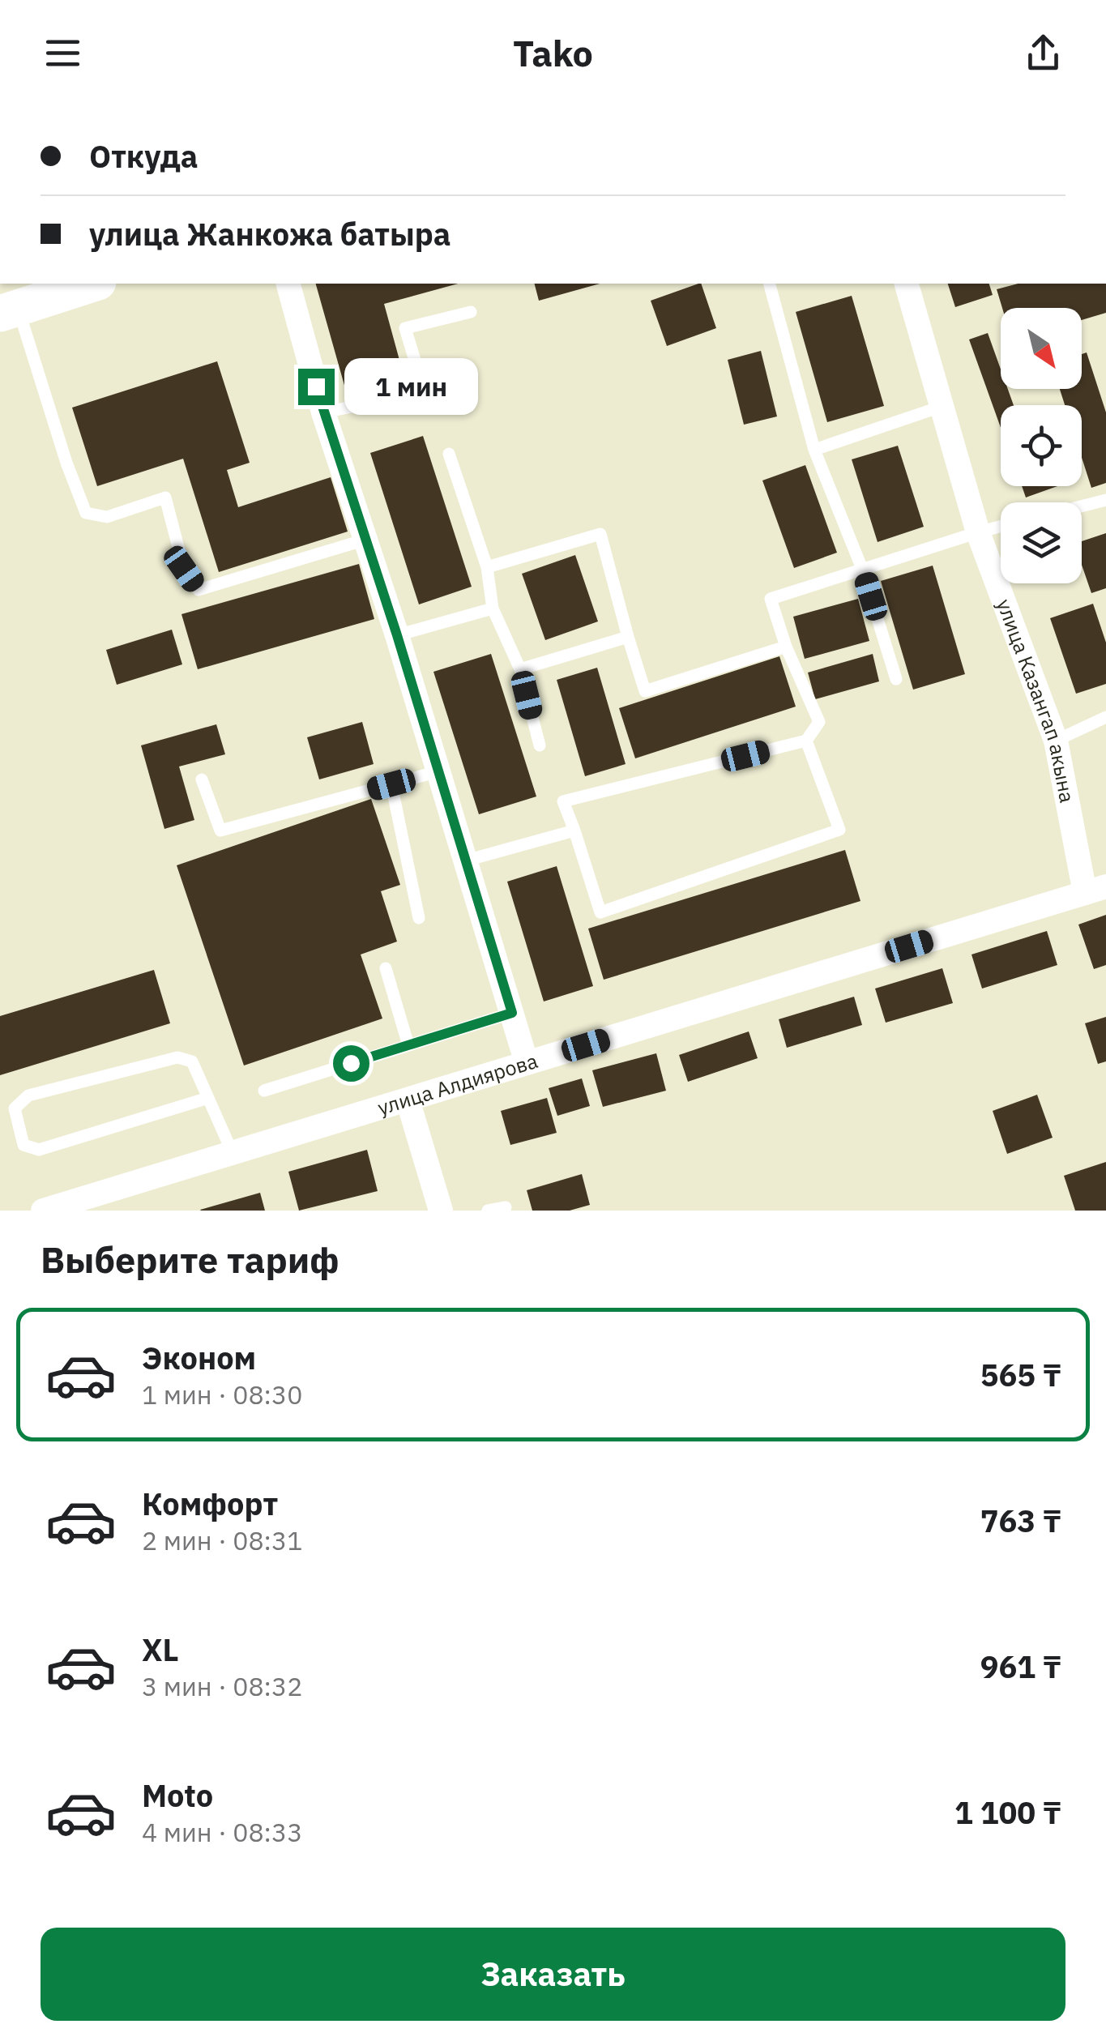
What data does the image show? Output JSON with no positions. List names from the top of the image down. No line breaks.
{"streets":{"street":["улица Казангап акына","улица Алдиярова"]},"crossings":[["улица Казангап акына","улица Алдиярова"]],"north":"bottom right","page":{"header":"Tako","banner":["Откуда","улица Жанкожа батыра"],"bubble":"1 мин","heading":"Выберите тариф","list":[{"name":"Эконом","note":"1 мин · 08:30","value":"565 ₸"},{"name":"Комфорт","note":"2 мин · 08:31","value":"763 ₸"},{"name":"XL","note":"3 мин · 08:32","value":"961 ₸"},{"name":"Moto","note":"4 мин · 08:33","value":"1 100 ₸"}],"buttons":"Заказать"}}
